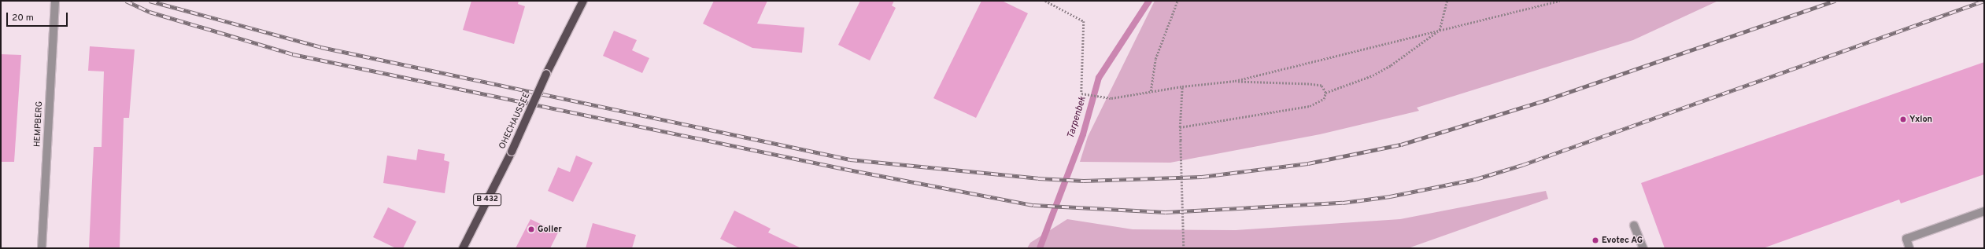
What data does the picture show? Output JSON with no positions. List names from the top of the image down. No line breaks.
{"streets":{"main road":["OHECHAUSSEE","B 432"],"street":["HEMPBERG"]},"water":["Tarpenbek"],"places":["Yxlon","Goller","Evotec AG"],"scale_bar":"20 m"}
